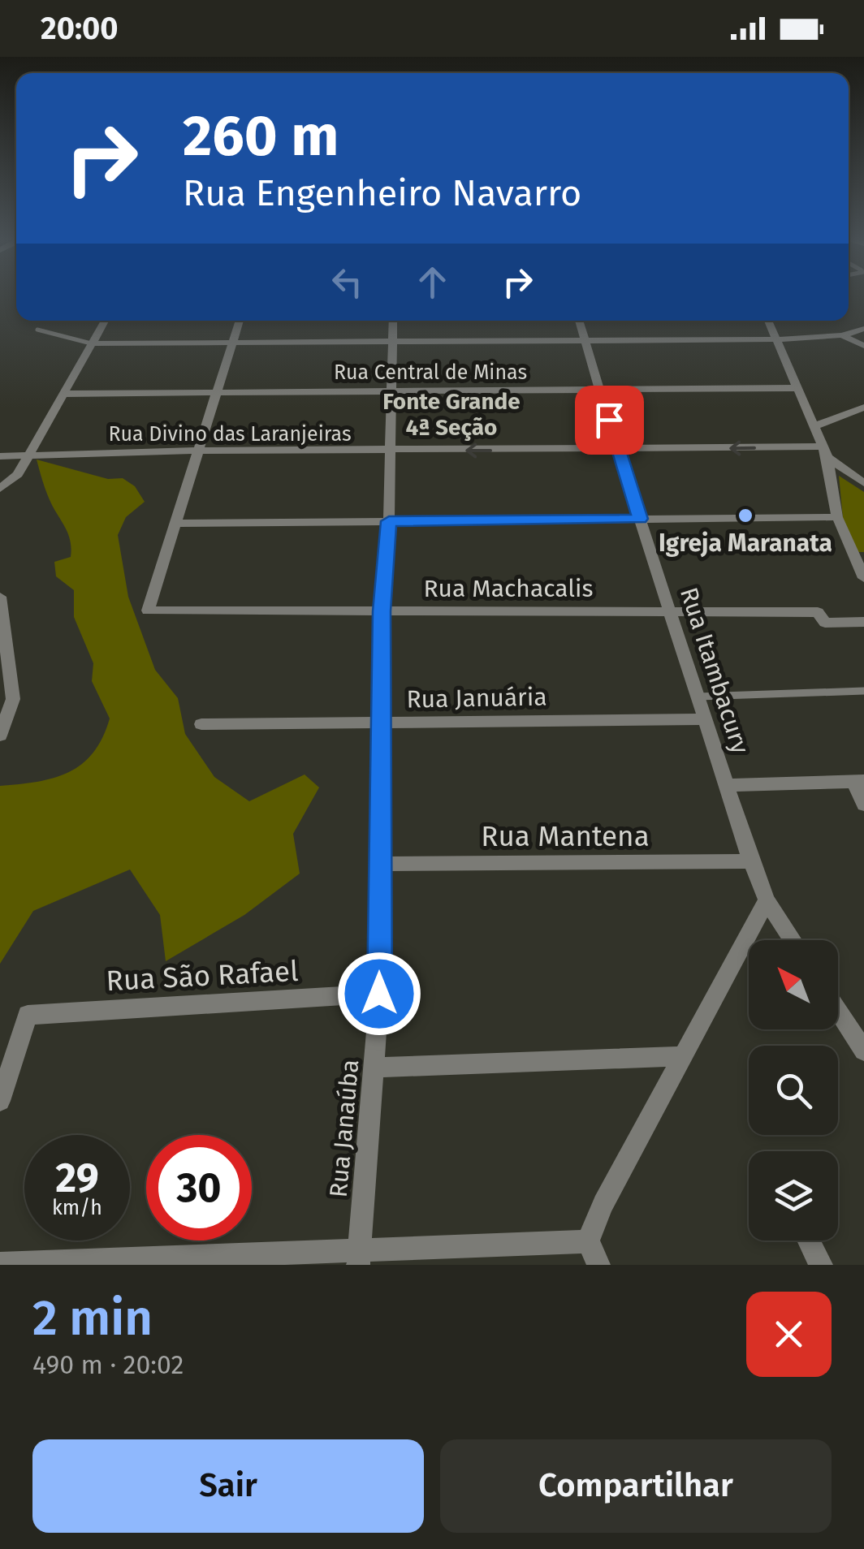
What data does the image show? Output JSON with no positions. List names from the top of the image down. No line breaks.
{"streets":{"street":["Rua Central de Minas","Rua Divino das Laranjeiras","Rua Machacalis","Rua Itambacury","Rua Januária","Rua Mantena","Rua São Rafael","Rua Janaúba"]},"crossings":[["Rua Central de Minas","Rua Itambacury"],["Rua Central de Minas","Rua Janaúba"],["Rua Divino das Laranjeiras","Rua Itambacury"],["Rua Divino das Laranjeiras","Rua Janaúba"],["Rua Machacalis","Rua Itambacury"],["Rua Machacalis","Rua Janaúba"],["Rua Itambacury","Rua Januária"],["Rua Itambacury","Rua Mantena"],["Rua Januária","Rua Janaúba"],["Rua Mantena","Rua Janaúba"],["Rua São Rafael","Rua Janaúba"]],"districts":["Fonte Grande 4ª Seção"],"places":["Igreja Maranata"],"north":"top left","page":{"status":"20:00","turn":["260 m","Rua Engenheiro Navarro"],"speed":"29 km/h","limit":"30","heading":["2 min","490 m · 20:02"],"buttons":["Sair","Compartilhar"]}}
